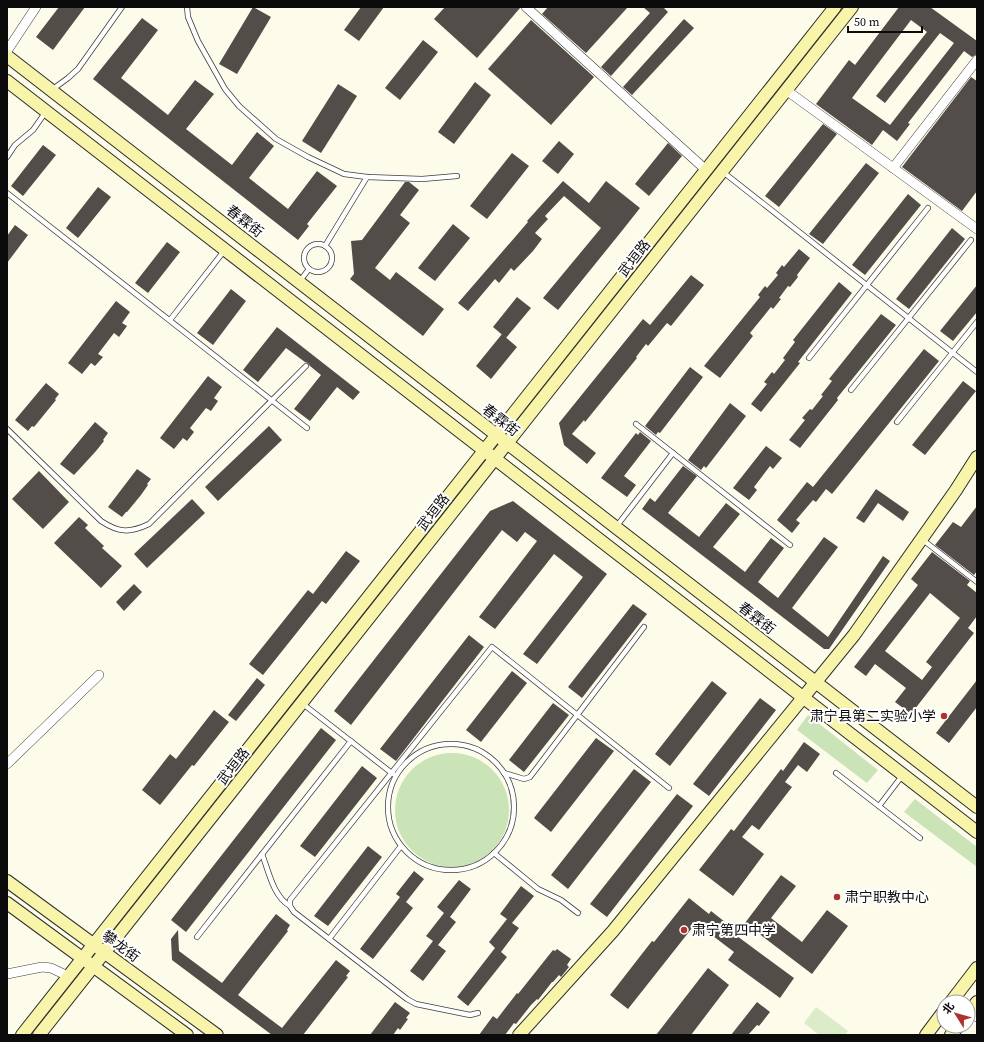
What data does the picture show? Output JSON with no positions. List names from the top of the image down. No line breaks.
{"streets":{"main road":["春霖街","武垣路","攀龙街"]},"crossings":[["春霖街","武垣路"],["武垣路","攀龙街"]],"places":["肃宁县第二实验小学","肃宁职教中心","肃宁第四中学"],"scale_bar":"50 m","north":"top left"}
